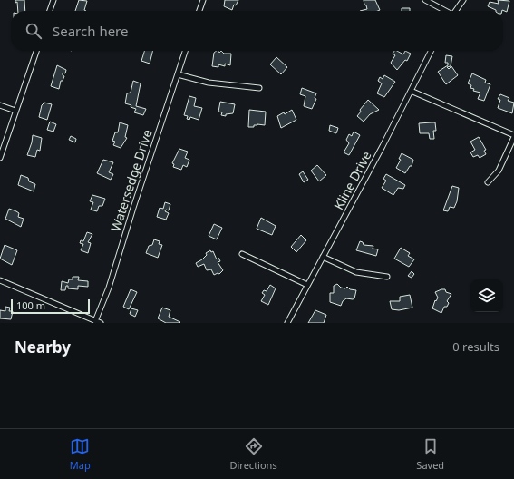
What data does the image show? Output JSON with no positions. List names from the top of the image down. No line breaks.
{"streets":{"street":["Watersedge Drive","Kline Drive"]},"scale_bar":"100 m","page":{"search":"Search here","scale":"100 m","heading":["Nearby","0 results"],"nav":["Map","Directions","Saved"]}}
